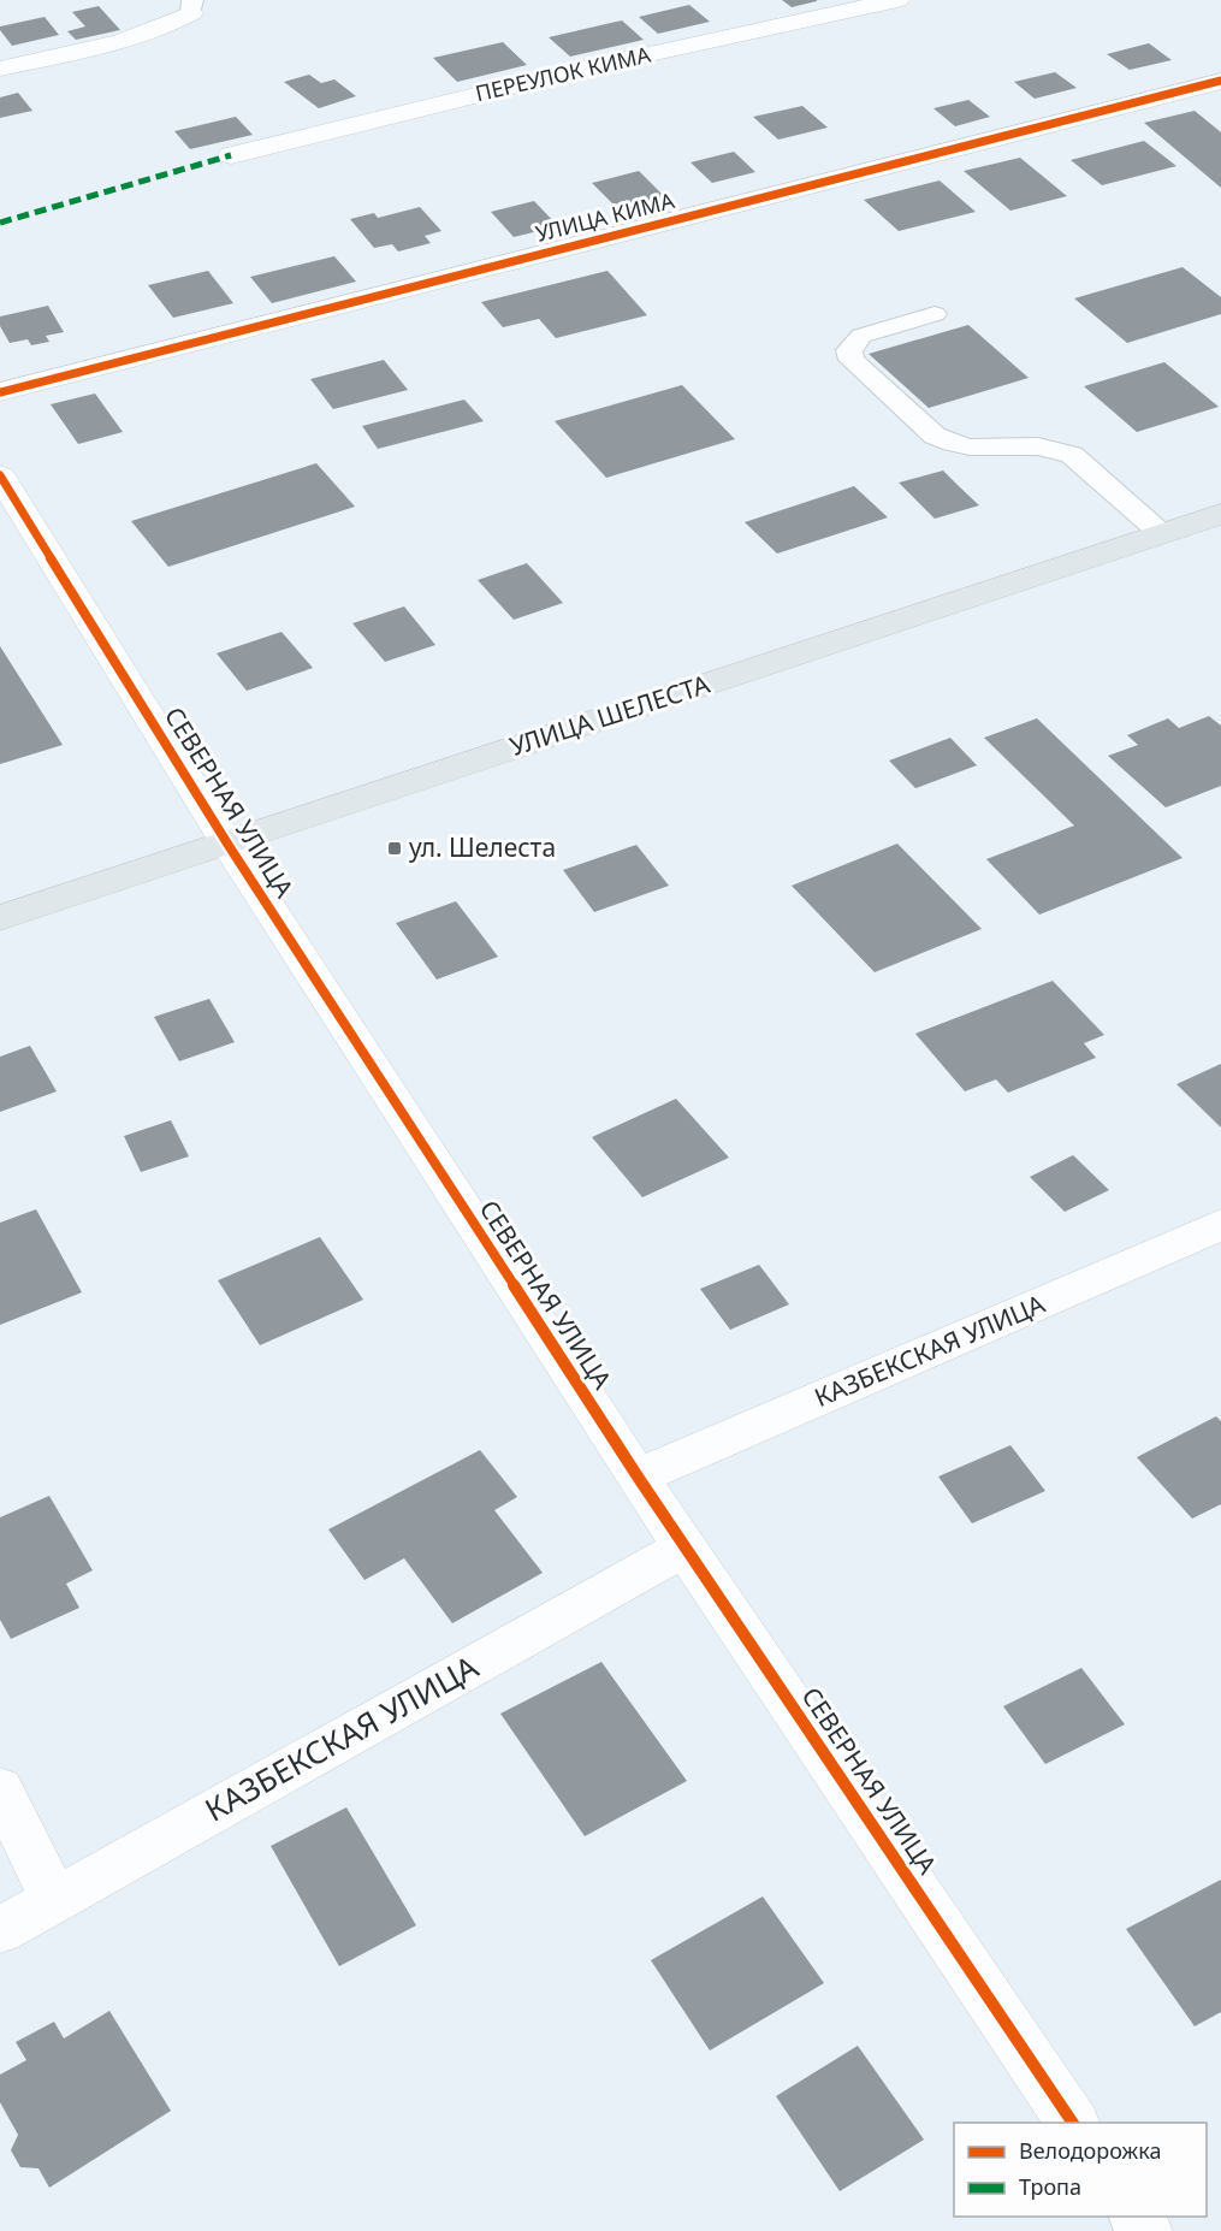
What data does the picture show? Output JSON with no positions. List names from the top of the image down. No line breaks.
{"streets":{"main road":["УЛИЦА ШЕЛЕСТА"],"street":["ПЕРЕУЛОК КИМА","УЛИЦА КИМА","СЕВЕРНАЯ УЛИЦА","КАЗБЕКСКАЯ УЛИЦА"]},"crossings":[["УЛИЦА ШЕЛЕСТА","СЕВЕРНАЯ УЛИЦА"],["СЕВЕРНАЯ УЛИЦА","КАЗБЕКСКАЯ УЛИЦА"]],"places":{"transit":["ул. Шелеста"]},"legend":["Велодорожка","Тропа"]}
